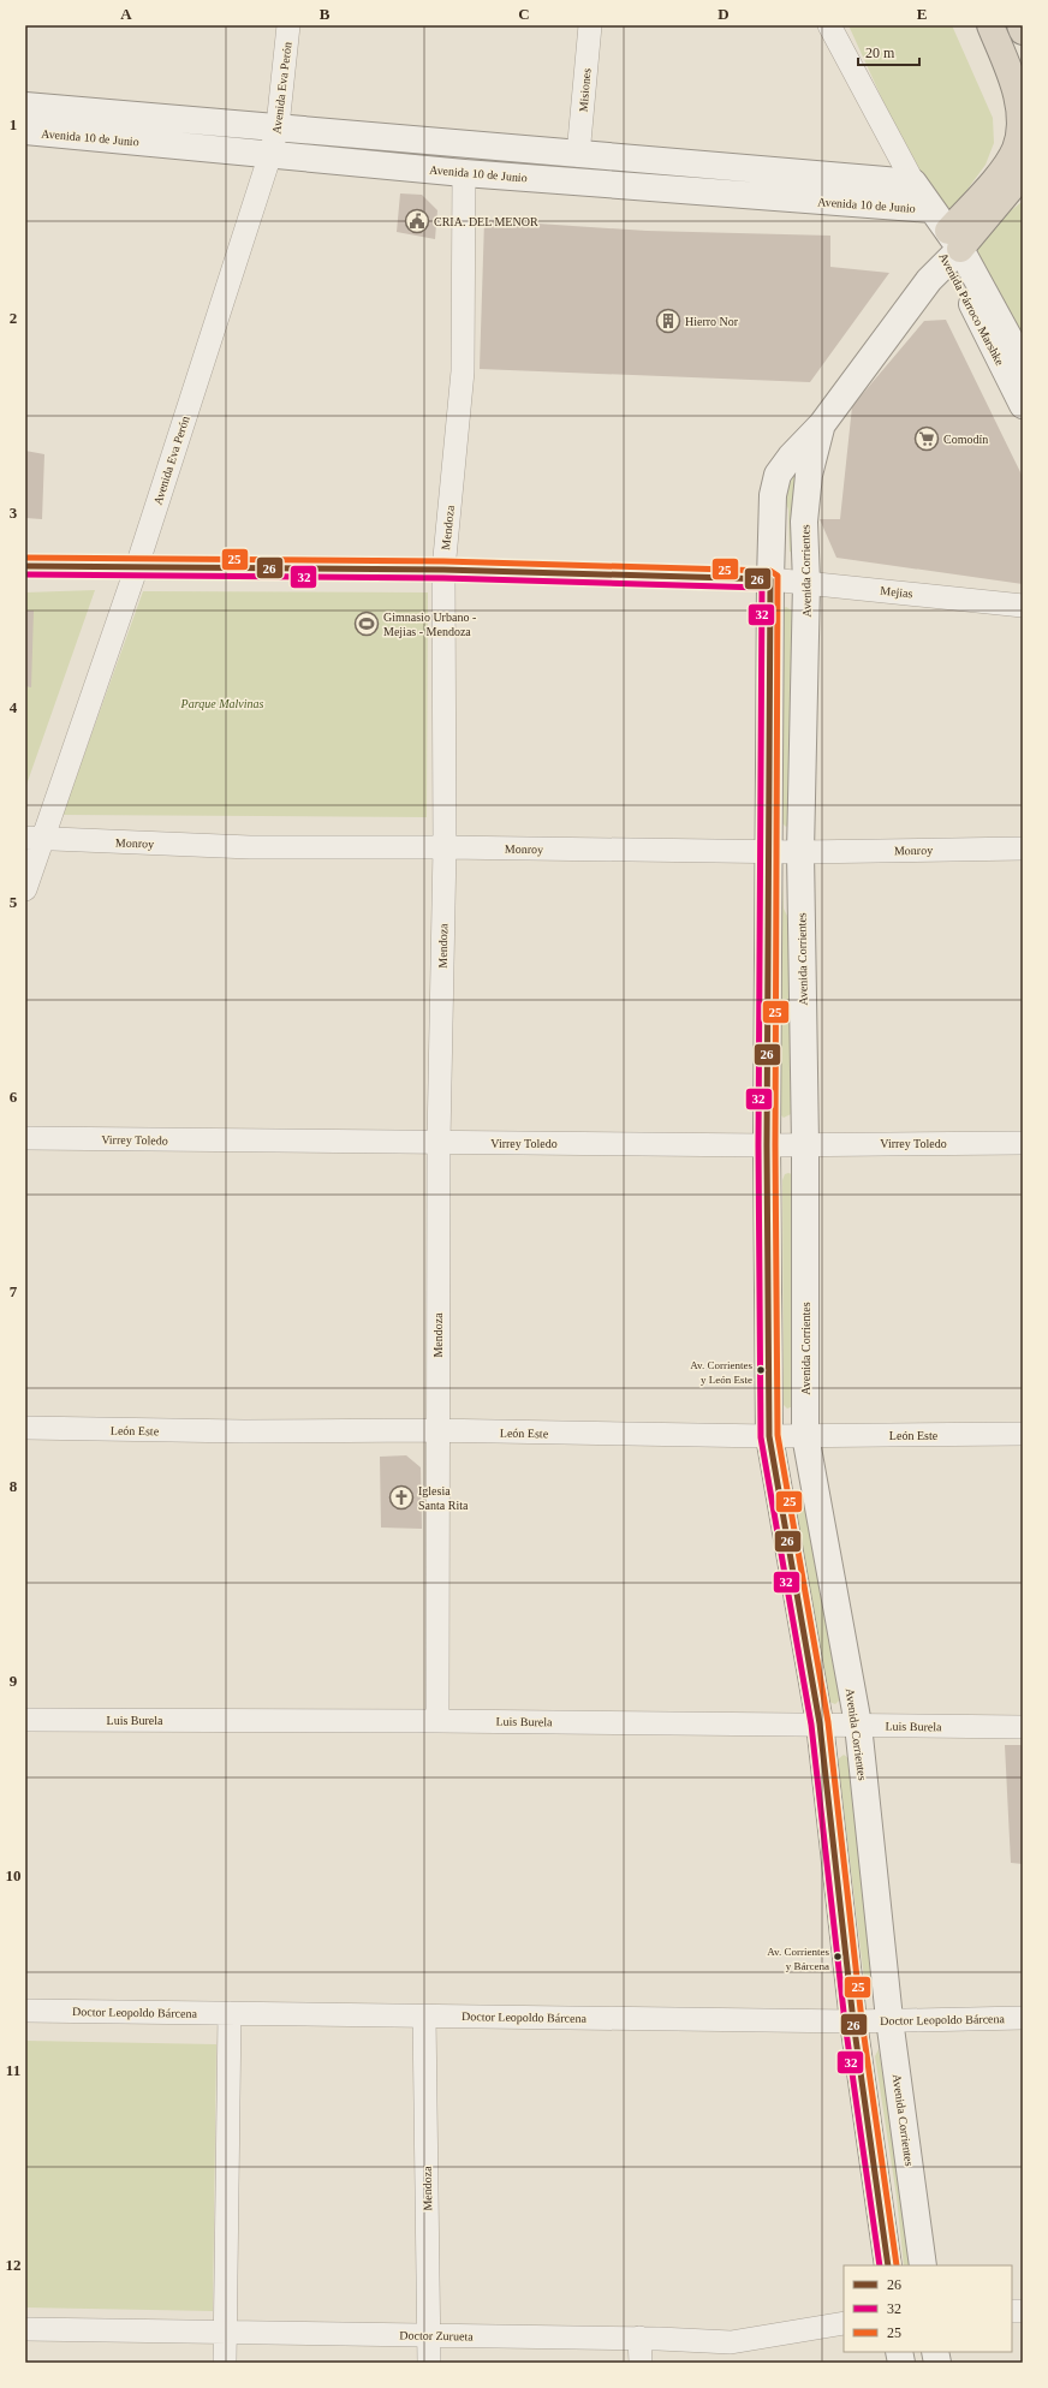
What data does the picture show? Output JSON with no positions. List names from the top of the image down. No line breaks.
{"streets":{"street":["Avenida Eva Perón","Misiones","Avenida 10 de Junio","Avenida Párroco Marshke","Mendoza","Avenida Corrientes","Mejias","Monroy","Virrey Toledo","León Este","Luis Burela","Doctor Leopoldo Bárcena","Doctor Zurueta"]},"crossings":[["Avenida Eva Perón","Avenida 10 de Junio"],["Avenida Eva Perón","Mejias"],["Avenida Eva Perón","Monroy"],["Misiones","Avenida 10 de Junio"],["Avenida 10 de Junio","Avenida Párroco Marshke"],["Avenida 10 de Junio","Mendoza"],["Avenida Párroco Marshke","Avenida Corrientes"],["Mendoza","Mejias"],["Mendoza","Monroy"],["Mendoza","Virrey Toledo"],["Mendoza","León Este"],["Mendoza","Luis Burela"],["Mendoza","Doctor Leopoldo Bárcena"],["Mendoza","Doctor Zurueta"],["Avenida Corrientes","Mejias"],["Avenida Corrientes","Monroy"],["Avenida Corrientes","Virrey Toledo"],["Avenida Corrientes","León Este"],["Avenida Corrientes","Luis Burela"],["Avenida Corrientes","Doctor Leopoldo Bárcena"]],"parks":["Parque Malvinas"],"places":{"public building":["CRIA. DEL MENOR"],"building":["Hierro Nor"],"supermarket":["Comodín"],"sports":["Gimnasio Urbano - Mejias - Mendoza"],"other":["Av. Corrientes y León Este","Av. Corrientes y Bárcena"],"church":["Iglesia Santa Rita"]},"lines":["transit line 25","transit line 26","transit line 32"],"legend":["26","32","25"],"scale_bar":"20 m","grid":{"columns":["A","B","C","D","E"],"rows":["1","2","3","4","5","6","7","8","9","10","11","12"]}}
